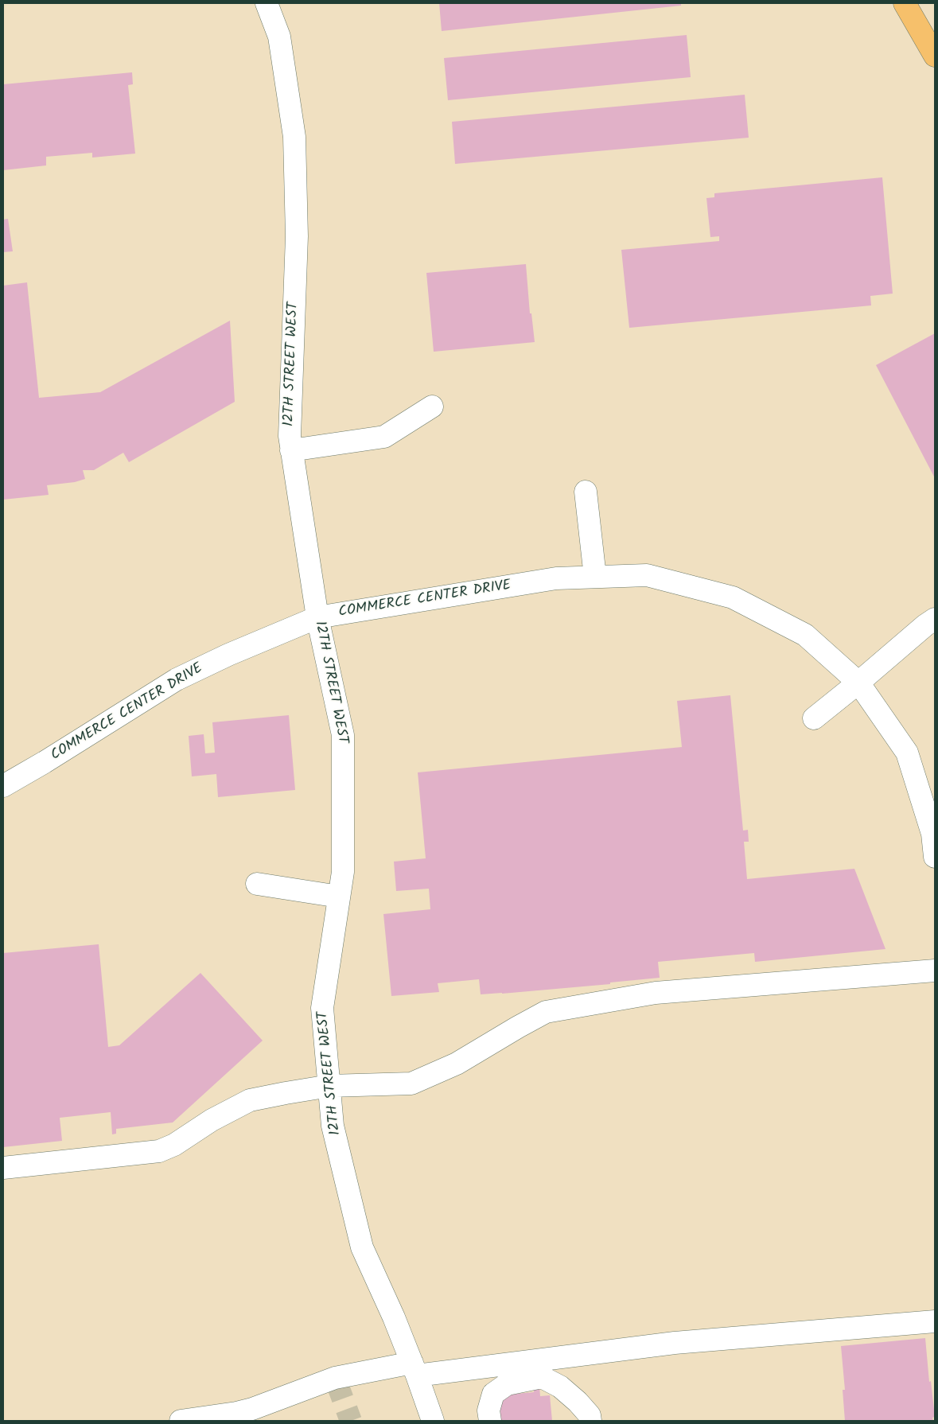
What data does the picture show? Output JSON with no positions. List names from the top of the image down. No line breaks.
{"streets":{"street":["12TH STREET WEST","COMMERCE CENTER DRIVE"]},"crossings":[["12TH STREET WEST","COMMERCE CENTER DRIVE"]]}
